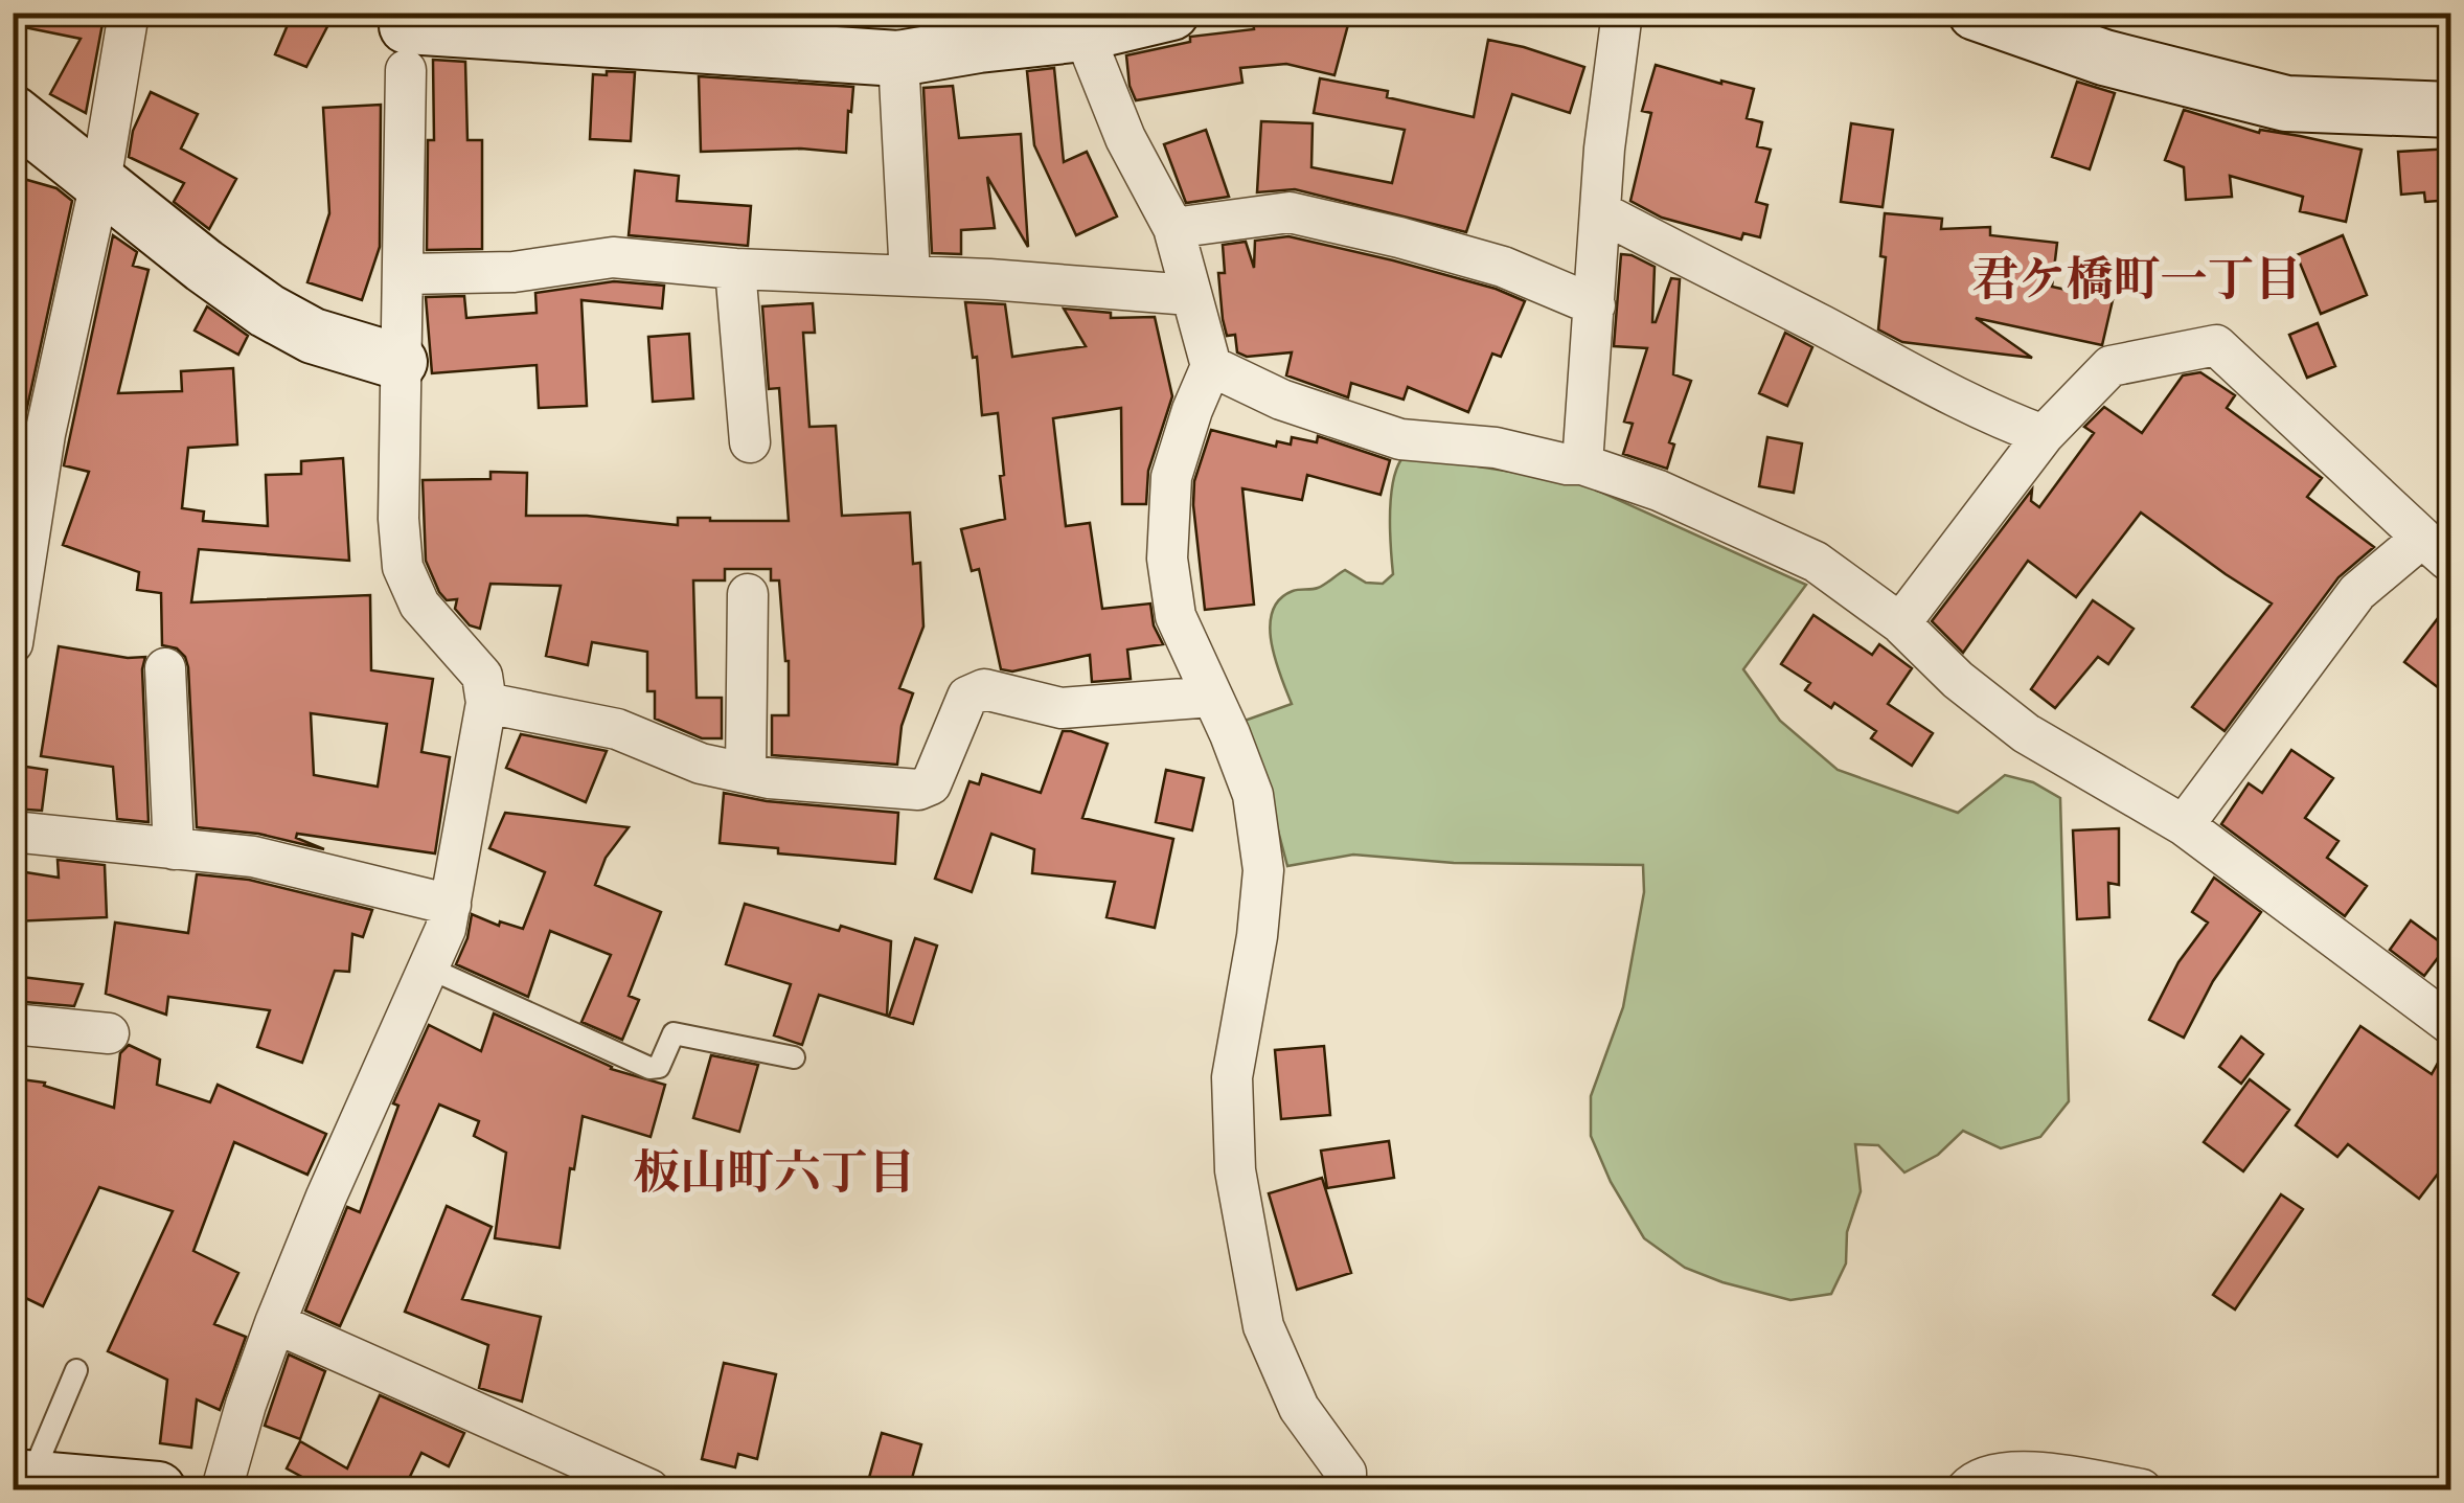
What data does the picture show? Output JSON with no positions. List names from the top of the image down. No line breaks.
{"districts":["君ケ橋町一丁目","板山町六丁目"]}
